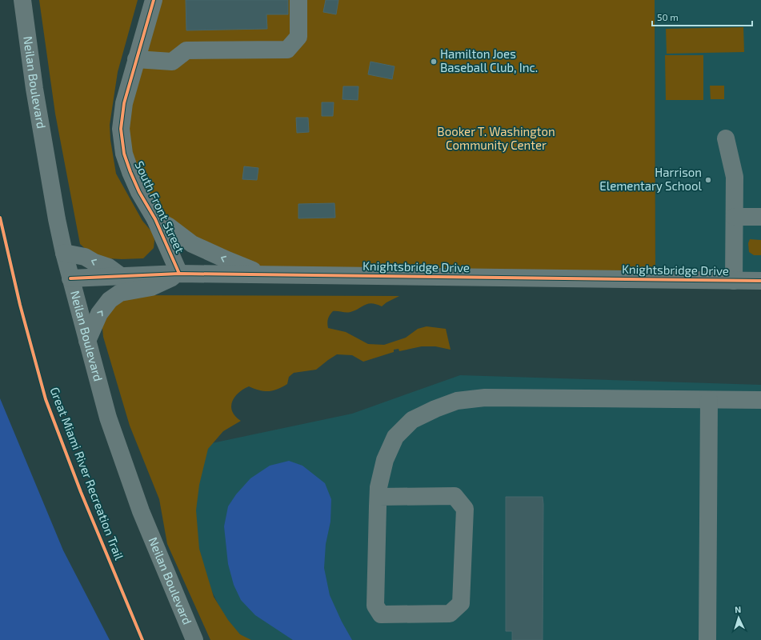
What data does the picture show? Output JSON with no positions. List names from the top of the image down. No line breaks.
{"streets":{"street":["Neilan Boulevard","South Front Street","Knightsbridge Drive"],"cycle path":["Great Miami River Recreation Trail"]},"crossings":[["Neilan Boulevard","Knightsbridge Drive"],["South Front Street","Knightsbridge Drive"]],"parks":["Booker T. Washington Community Center"],"places":["Hamilton Joes Baseball Club, Inc.","Harrison Elementary School"],"scale_bar":"50 m","north":"top"}
